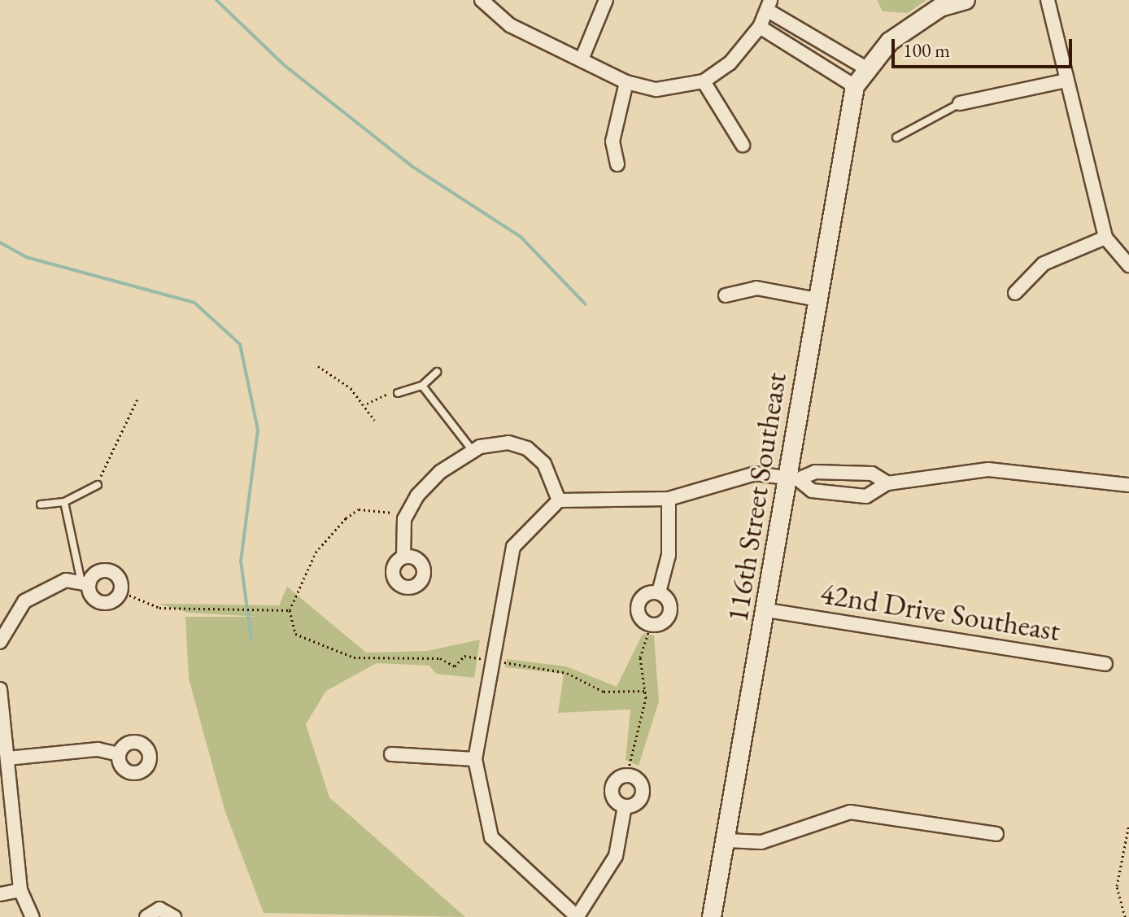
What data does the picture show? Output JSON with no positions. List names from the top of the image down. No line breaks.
{"streets":{"street":["116th Street Southeast","42nd Drive Southeast"]},"crossings":[["116th Street Southeast","42nd Drive Southeast"]],"scale_bar":"100 m"}
